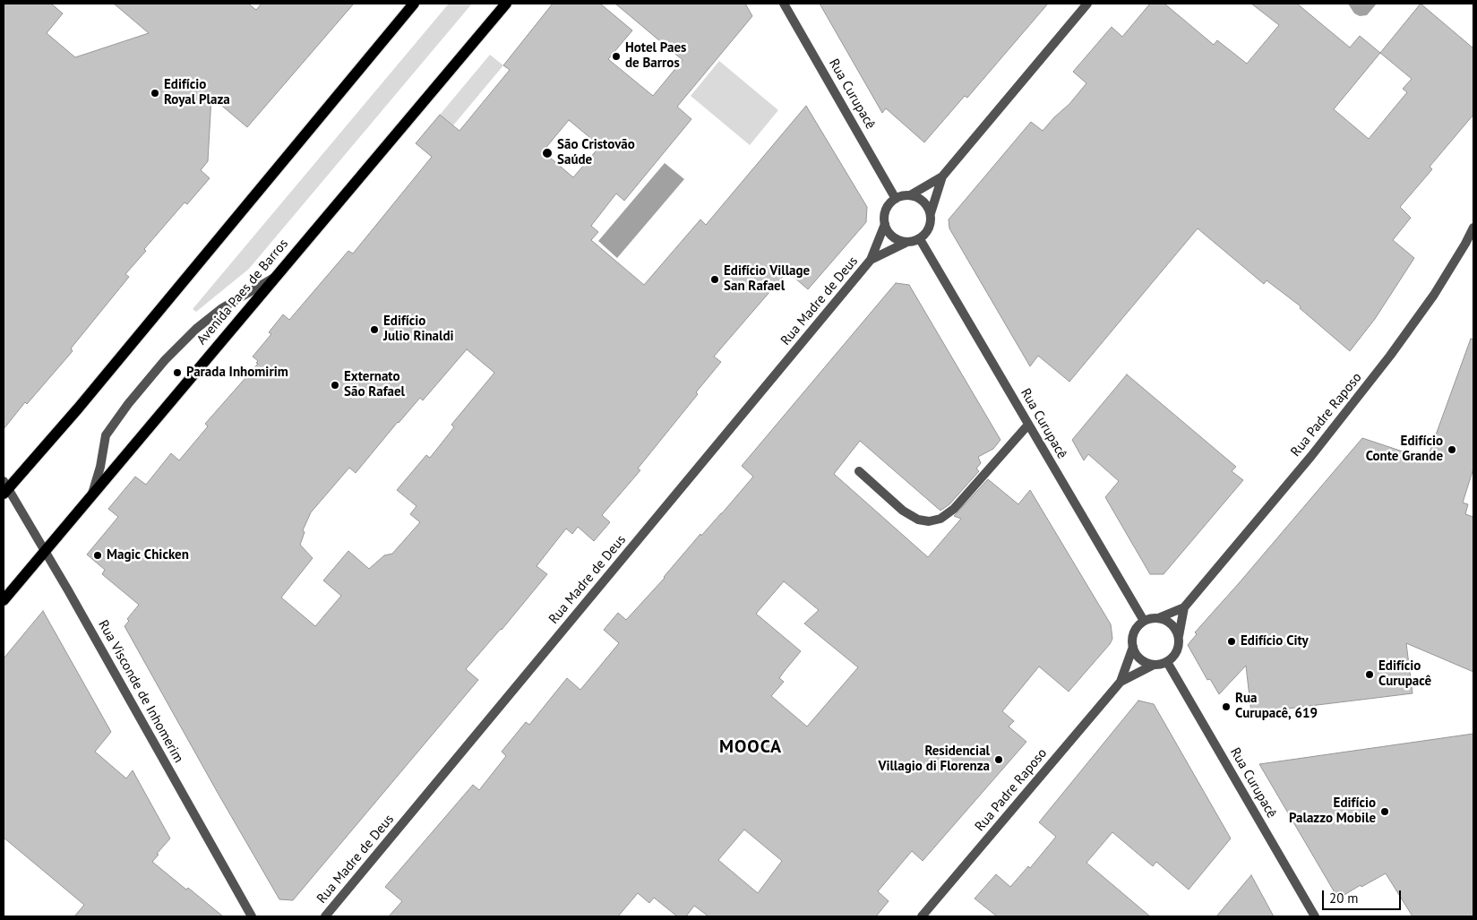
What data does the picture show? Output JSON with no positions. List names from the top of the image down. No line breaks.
{"streets":{"main road":["Avenida Paes de Barros"],"street":["Rua Curupacê","Rua Madre de Deus","Rua Padre Raposo","Rua Visconde de Inhomerim"]},"crossings":[["Rua Curupacê","Rua Madre de Deus"],["Rua Curupacê","Rua Padre Raposo"],["Avenida Paes de Barros","Rua Visconde de Inhomerim"]],"districts":["MOOCA"],"places":["Hotel Paes de Barros","Edifício Royal Plaza","São Cristovão Saúde","Edifício Village San Rafael","Edifício Julio Rinaldi","Parada Inhomirim","Externato São Rafael","Edifício Conte Grande","Magic Chicken","Edifício City","Edifício Curupacê","Rua Curupacê, 619","Residencial Villagio di Florenza","Edifício Palazzo Mobile"],"scale_bar":"20 m"}
